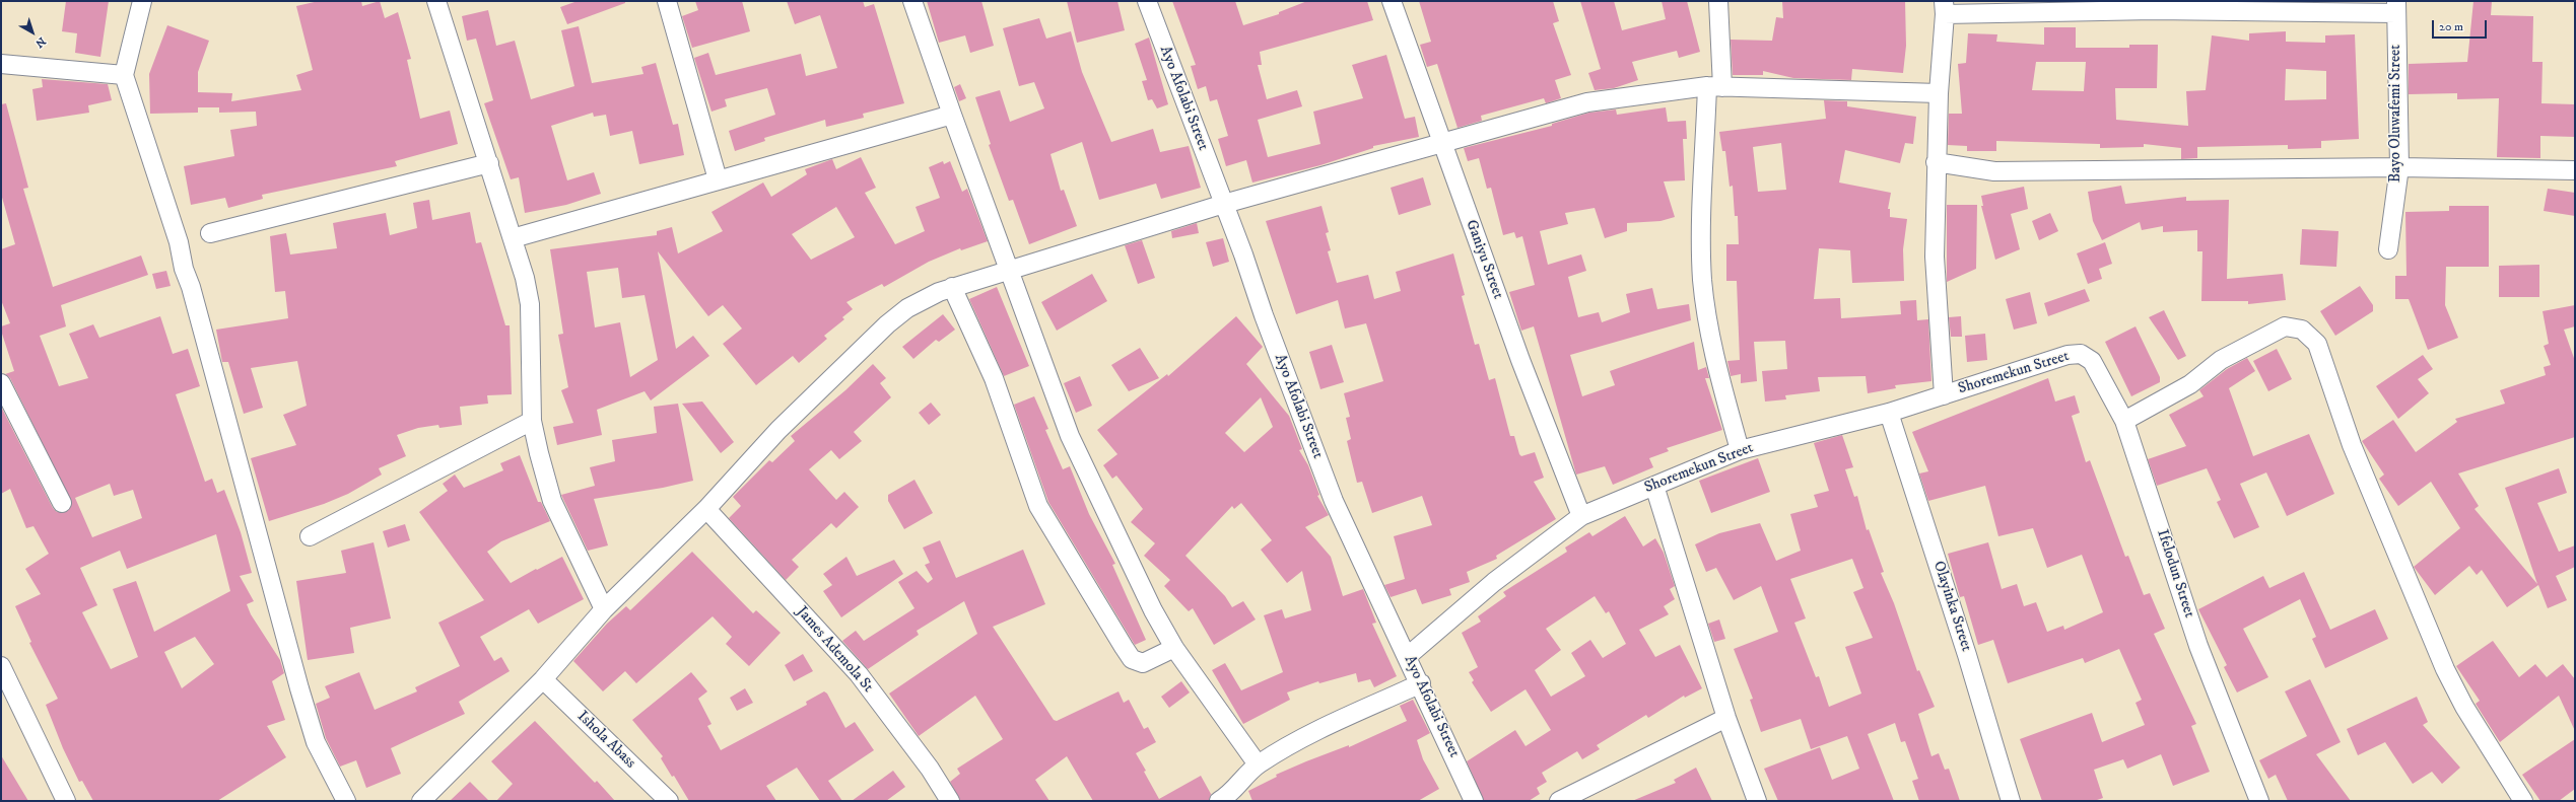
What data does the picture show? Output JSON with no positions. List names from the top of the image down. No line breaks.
{"streets":{"street":["Ayo Afolabi Street","Bayo Oluwafemi Street","Ganiyu Street","Shoremekun Street","Ifelodun Street","Olayinka Street","James Ademola St","Ishola Abass"]},"crossings":[["Ayo Afolabi Street","Shoremekun Street"],["Ganiyu Street","Shoremekun Street"],["Shoremekun Street","Ifelodun Street"],["Shoremekun Street","Olayinka Street"]],"scale_bar":"20 m","north":"bottom right"}
